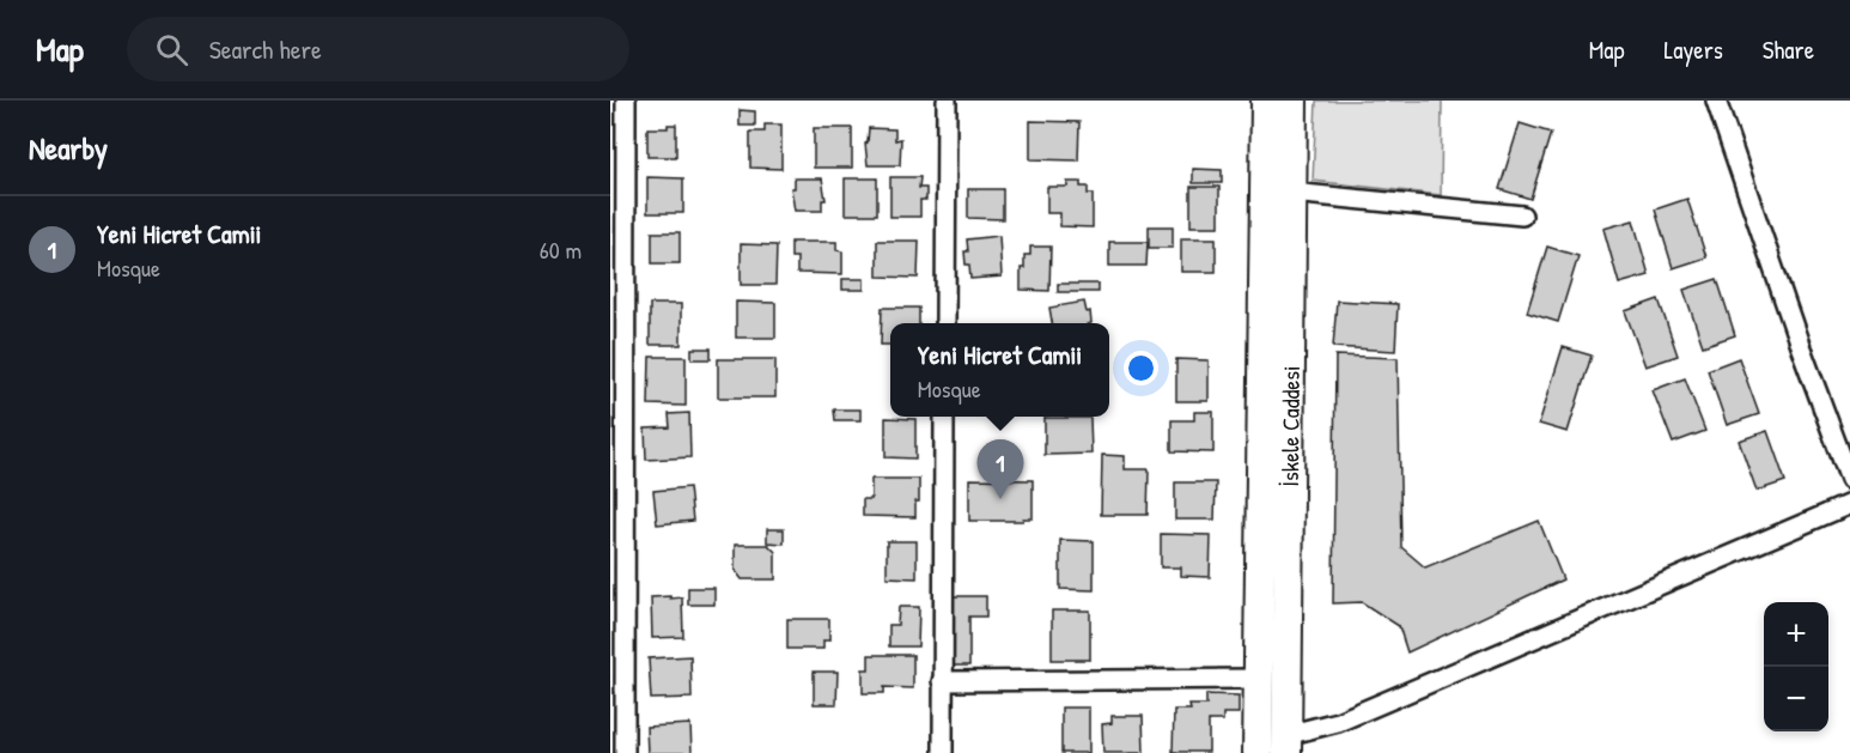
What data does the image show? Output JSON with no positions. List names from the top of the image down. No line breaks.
{"streets":{"main road":["İskele Caddesi"]},"page":{"header":"Map","search":"Search here","nav":["Map","Layers","Share"],"heading":"Nearby","list":[{"mark":"1","name":"Yeni Hicret Camii","note":"Mosque","value":"60 m"}],"popup":["Yeni Hicret Camii","Mosque"],"pins":"1","map_buttons":["+","−"]}}
